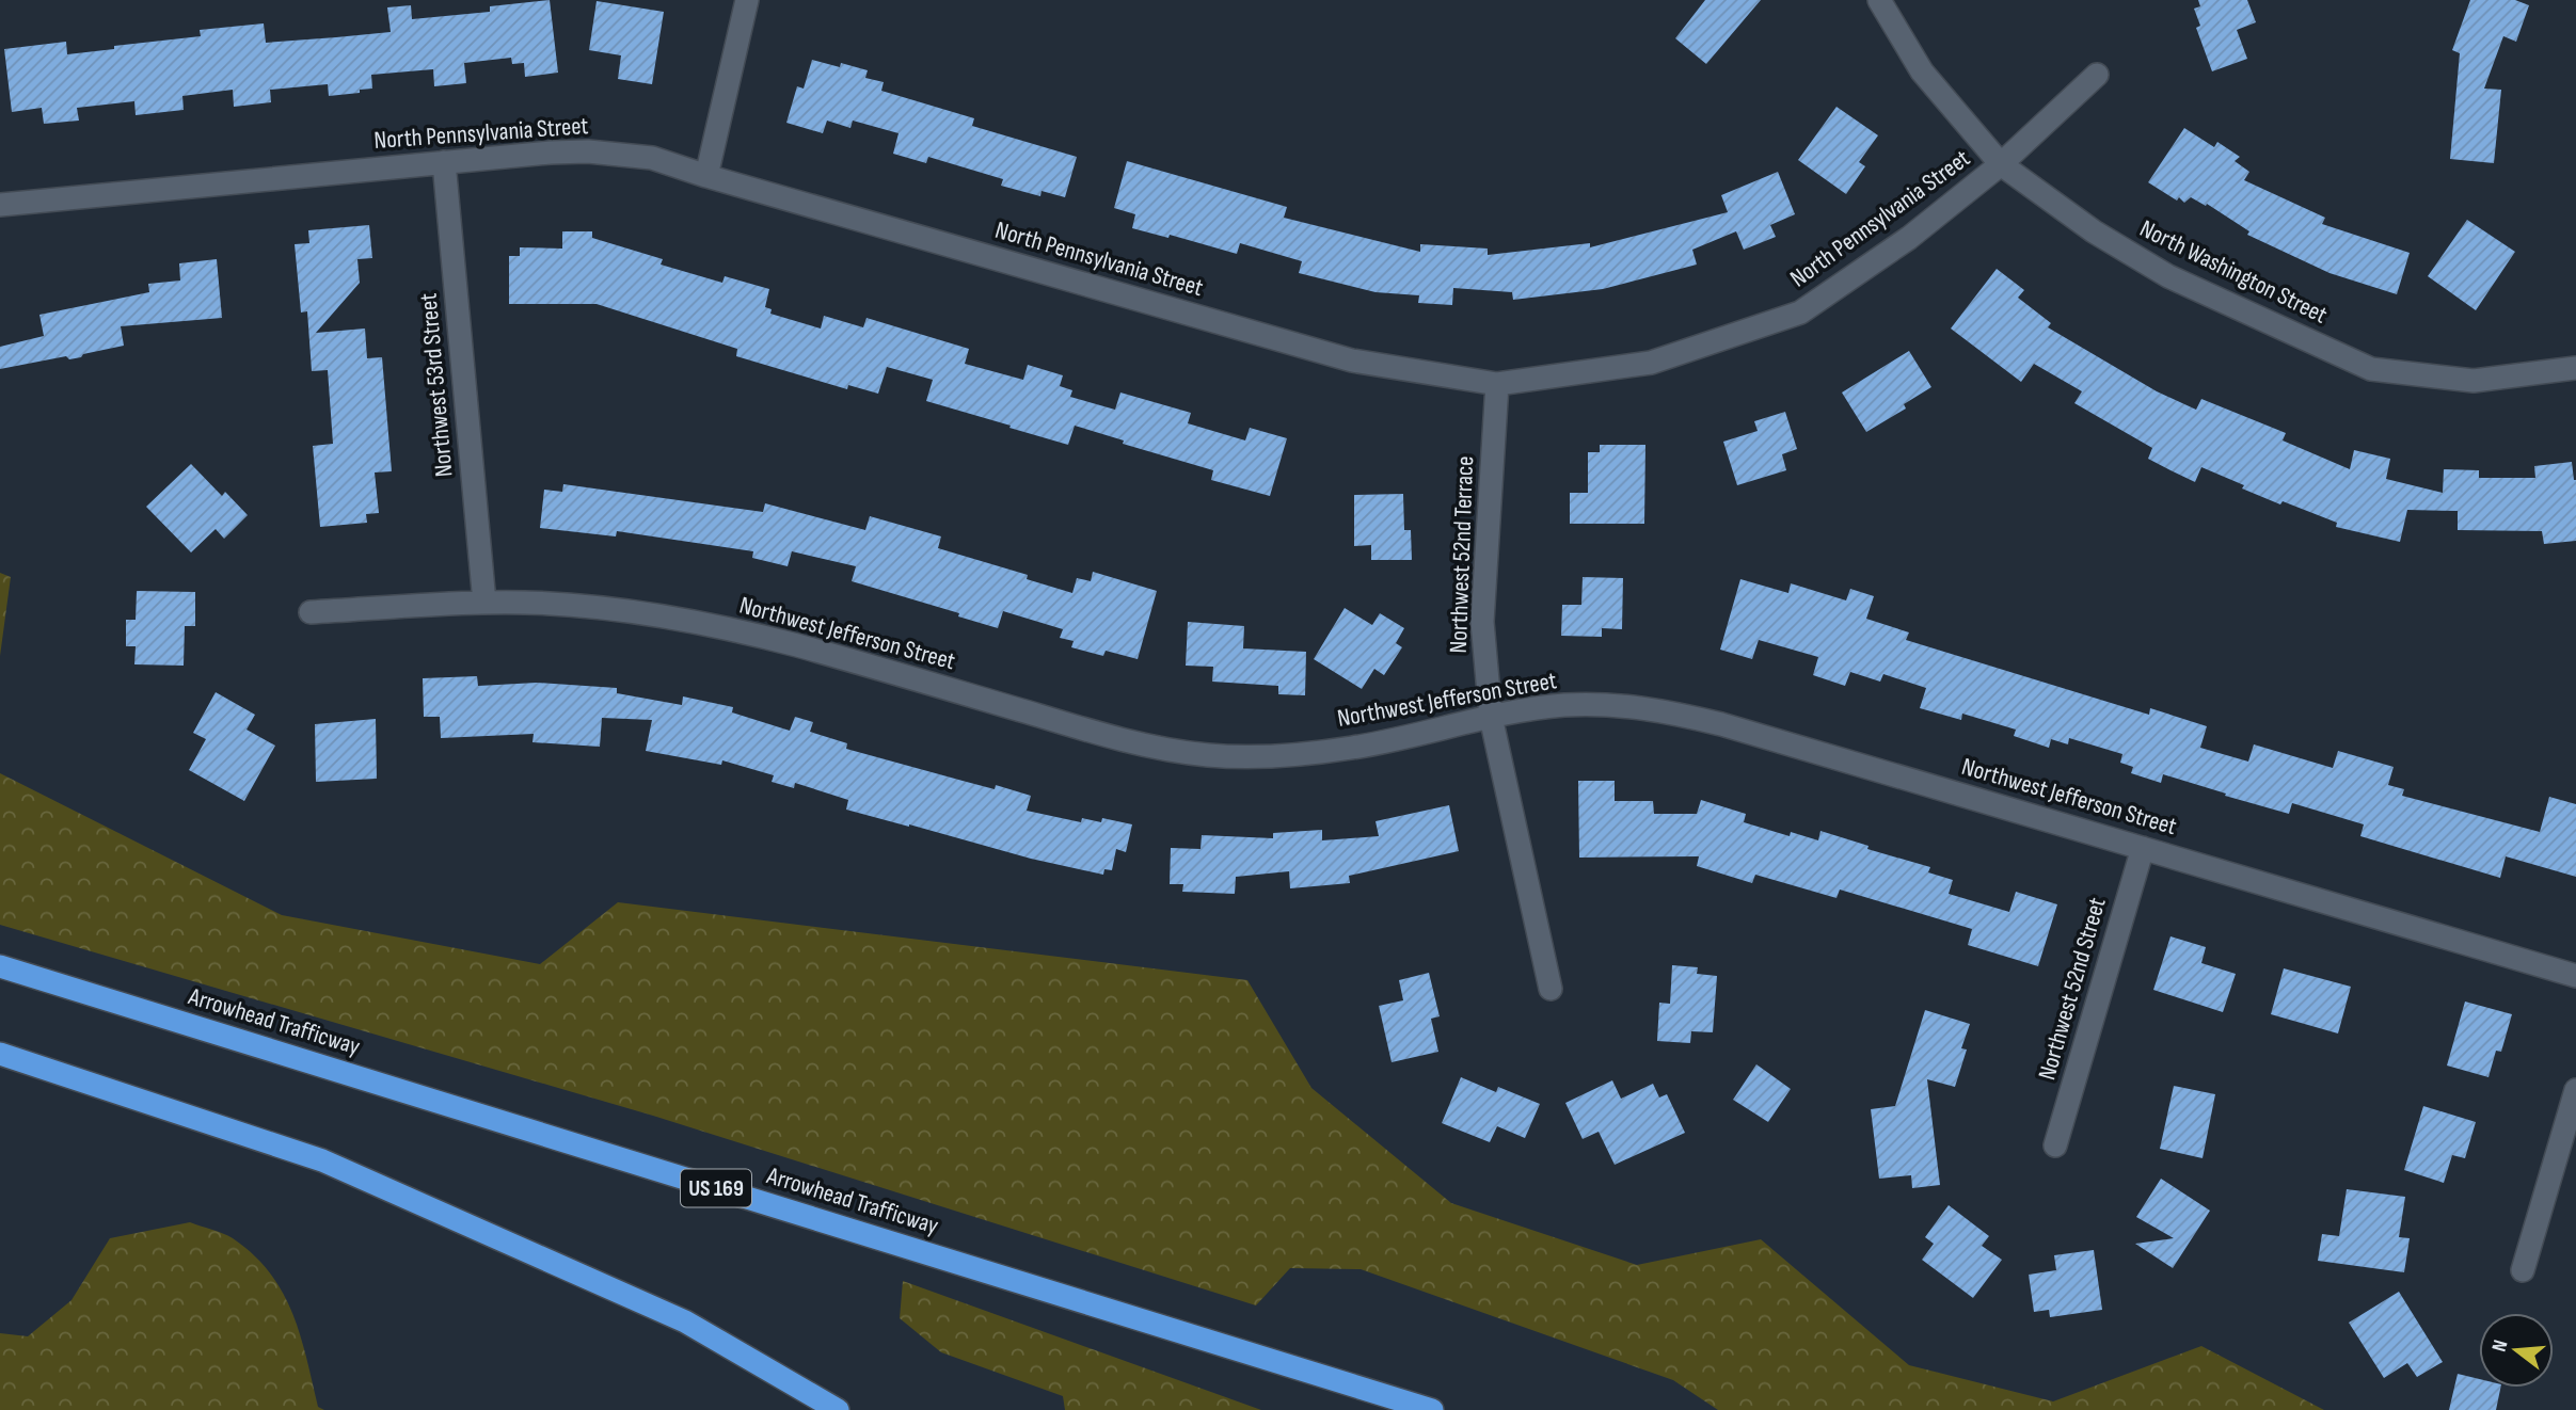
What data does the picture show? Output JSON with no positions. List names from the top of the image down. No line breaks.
{"streets":{"highway":["Arrowhead Trafficway","US 169"],"street":["North Pennsylvania Street","North Washington Street","Northwest 53rd Street","Northwest 52nd Terrace","Northwest Jefferson Street","Northwest 52nd Street"]},"crossings":[["North Pennsylvania Street","North Washington Street"],["North Pennsylvania Street","Northwest 53rd Street"],["North Pennsylvania Street","Northwest 52nd Terrace"],["Northwest 53rd Street","Northwest Jefferson Street"],["Northwest 52nd Terrace","Northwest Jefferson Street"],["Northwest Jefferson Street","Northwest 52nd Street"]],"north":"left"}
